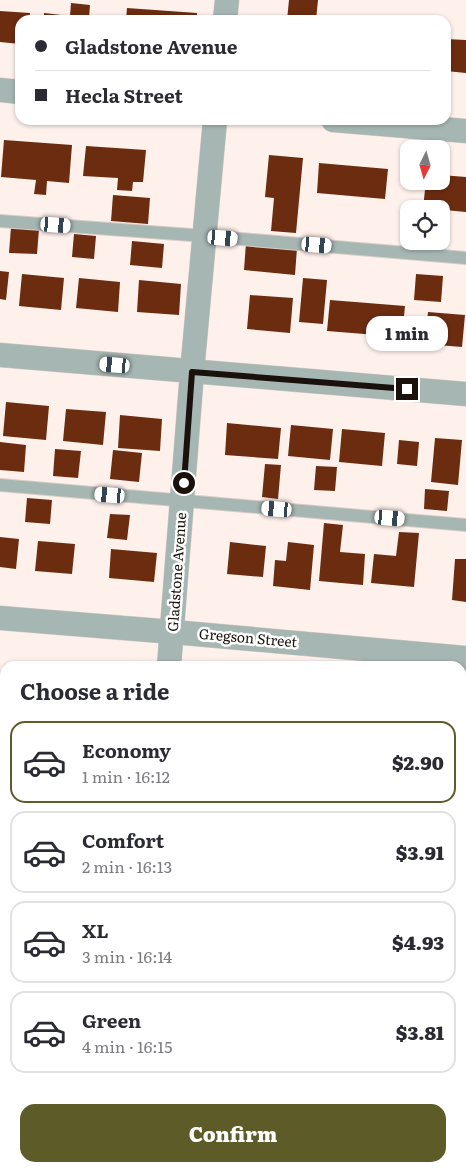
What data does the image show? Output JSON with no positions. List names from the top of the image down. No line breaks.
{"streets":{"street":["Gladstone Avenue","Gregson Street"]},"crossings":[["Gladstone Avenue","Gregson Street"]],"north":"bottom","page":{"banner":["Gladstone Avenue","Hecla Street"],"bubble":"1 min","heading":"Choose a ride","list":[{"name":"Economy","note":"1 min · 16:12","value":"$2.90"},{"name":"Comfort","note":"2 min · 16:13","value":"$3.91"},{"name":"XL","note":"3 min · 16:14","value":"$4.93"},{"name":"Green","note":"4 min · 16:15","value":"$3.81"}],"buttons":"Confirm"}}
